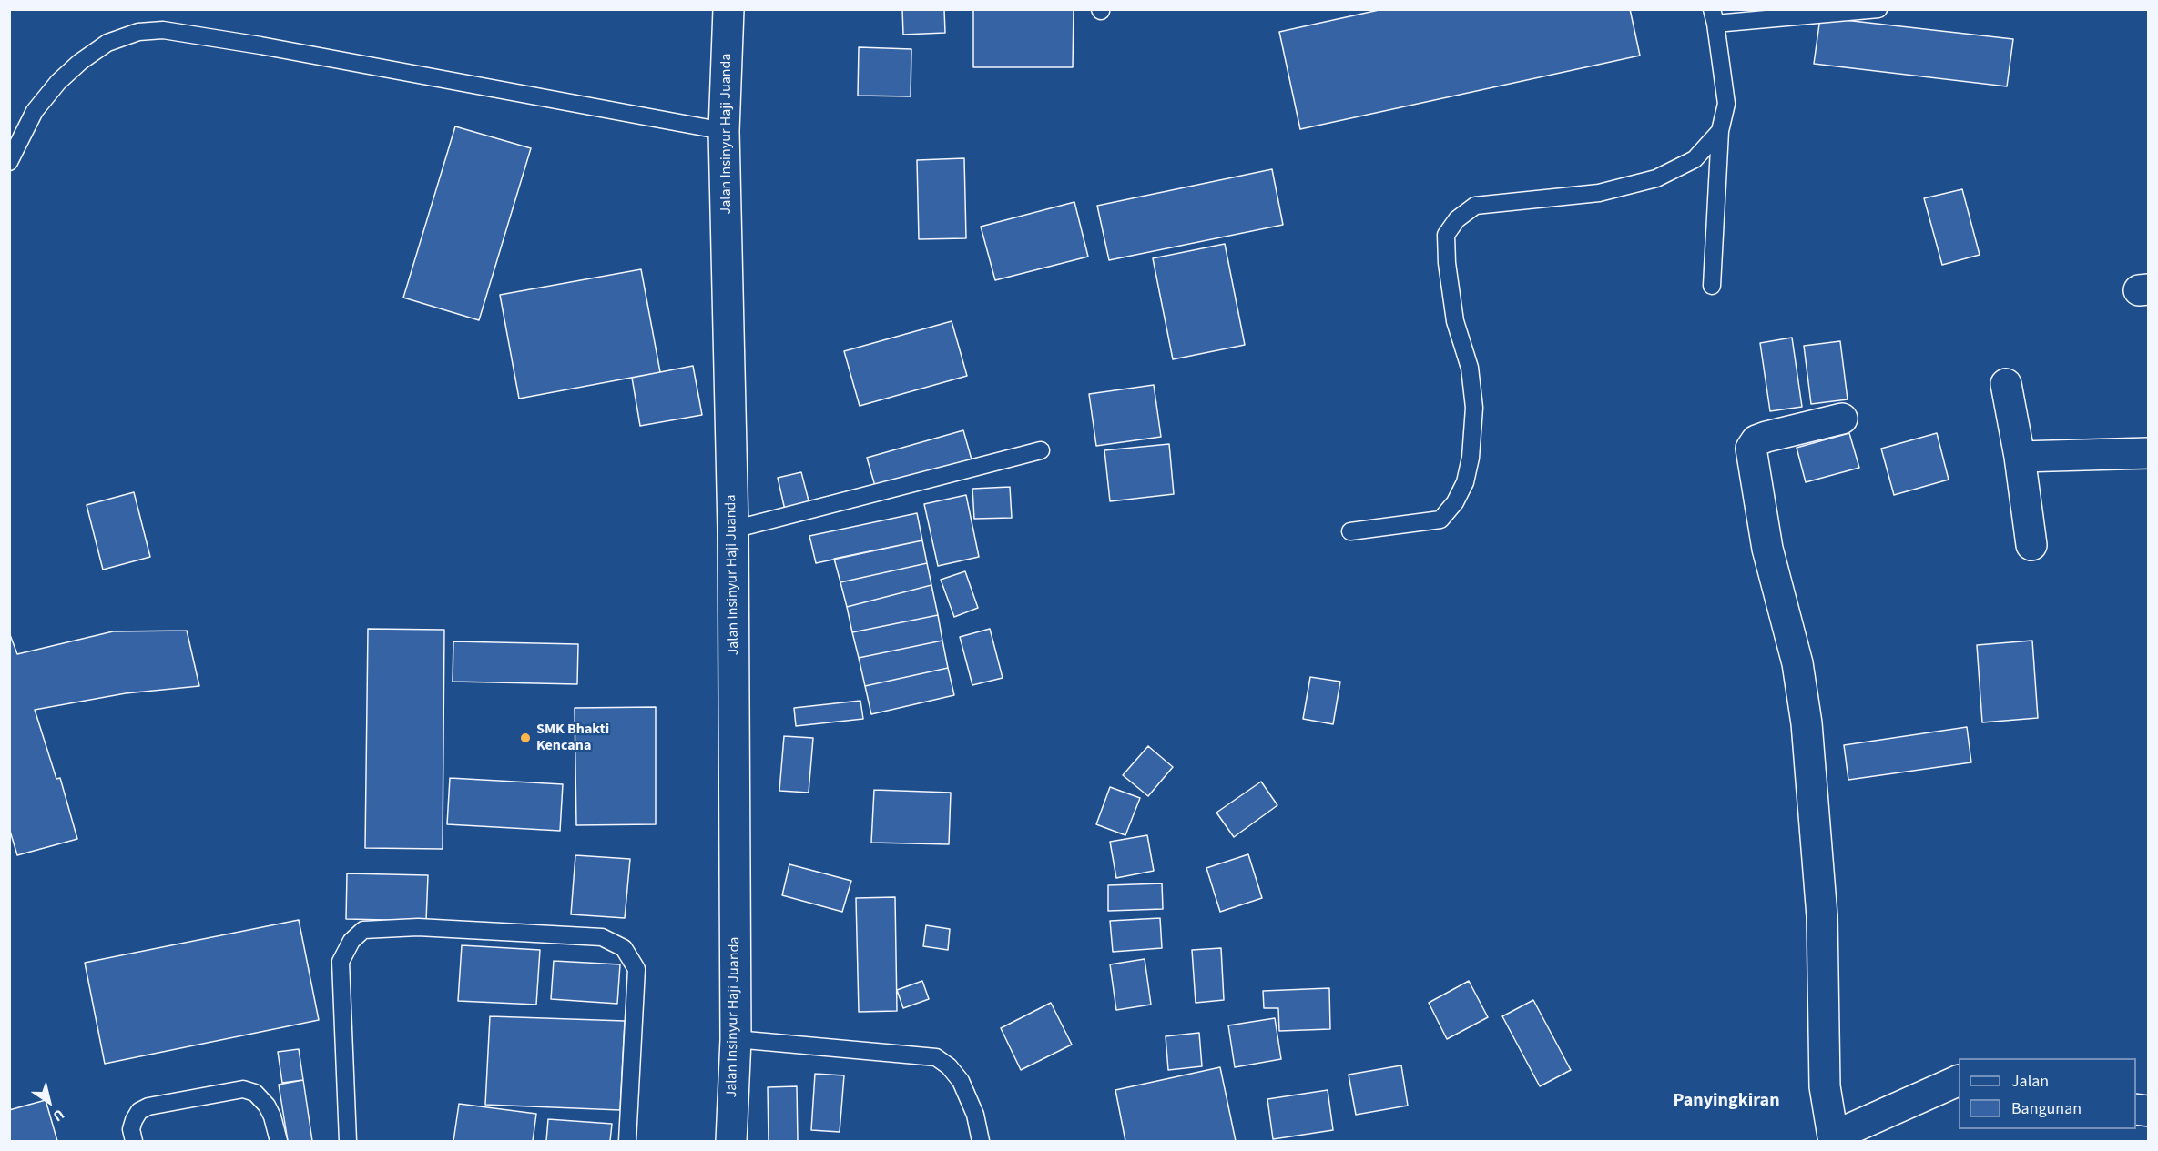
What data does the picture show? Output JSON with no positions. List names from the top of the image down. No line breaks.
{"streets":{"street":["Jalan Insinyur Haji Juanda"]},"districts":["Panyingkiran"],"places":["SMK Bhakti Kencana"],"legend":["Jalan","Bangunan"],"north":"bottom right"}
